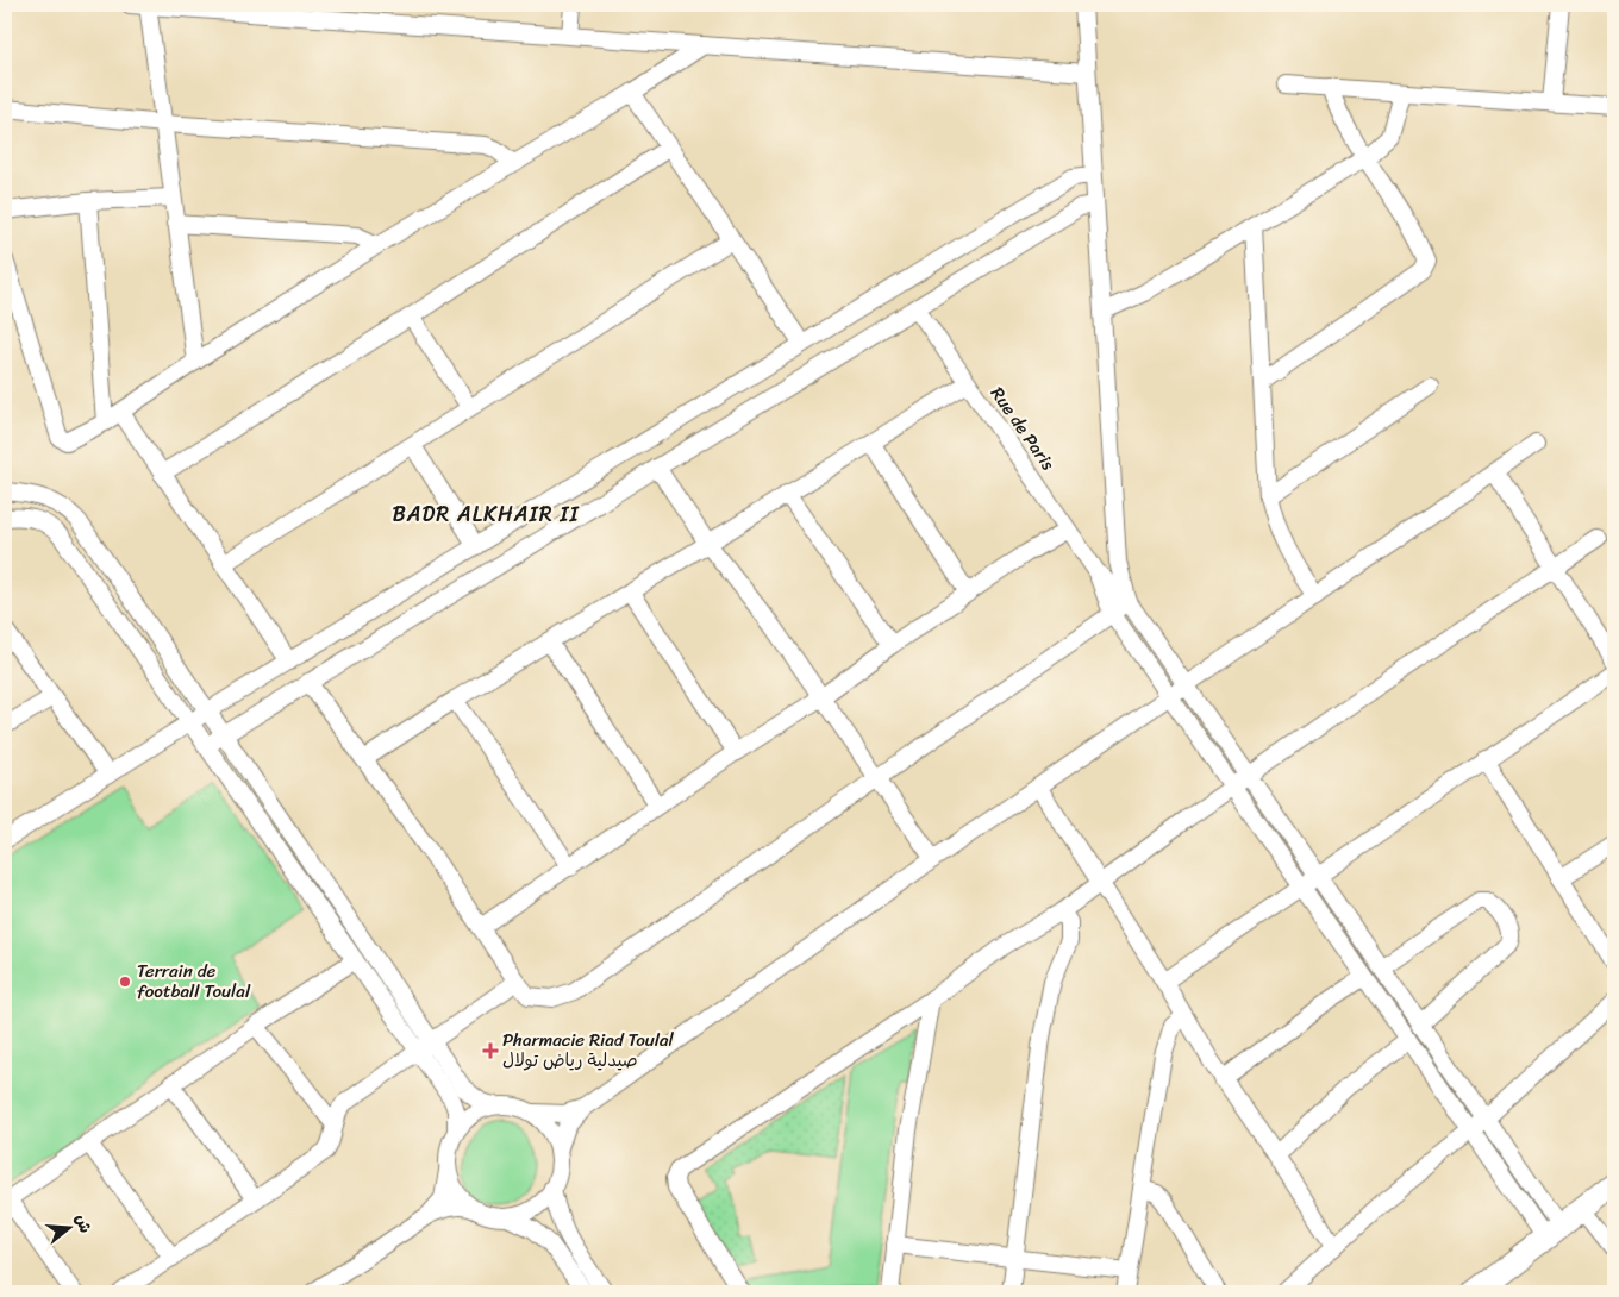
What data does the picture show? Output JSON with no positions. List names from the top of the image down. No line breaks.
{"streets":{"street":["Rue de Paris"]},"districts":["BADR ALKHAIR II"],"places":{"other":["Terrain de football Toulal"],"health":["Pharmacie Riad Toulal صيدلية رياض تولال"]},"north":"right"}
